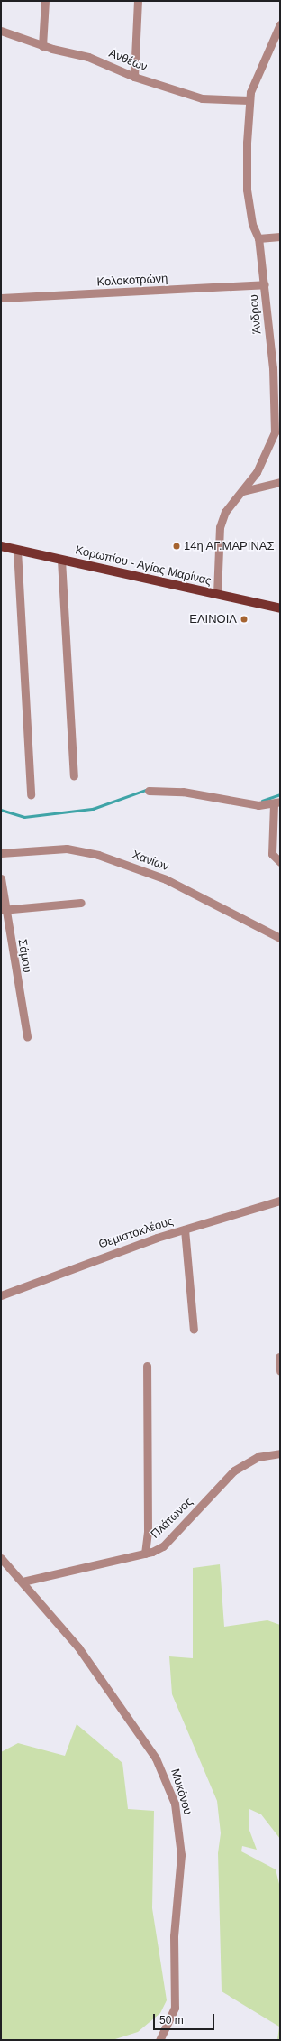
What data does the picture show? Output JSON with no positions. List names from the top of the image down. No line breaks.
{"streets":{"main road":["Κορωπίου - Αγίας Μαρίνας"],"street":["Ανθέων","Κολοκοτρώνη","Άνδρου","Χανίων","Σάμου","Θεμιστοκλέους","Πλάτωνος","Μυκόνου"]},"crossings":[["Ανθέων","Άνδρου"],["Κολοκοτρώνη","Άνδρου"],["Άνδρου","Κορωπίου - Αγίας Μαρίνας"],["Πλάτωνος","Μυκόνου"]],"places":["14η ΑΓ.ΜΑΡΙΝΑΣ","ΕΛΙΝΟΙΛ"],"scale_bar":"50 m"}
